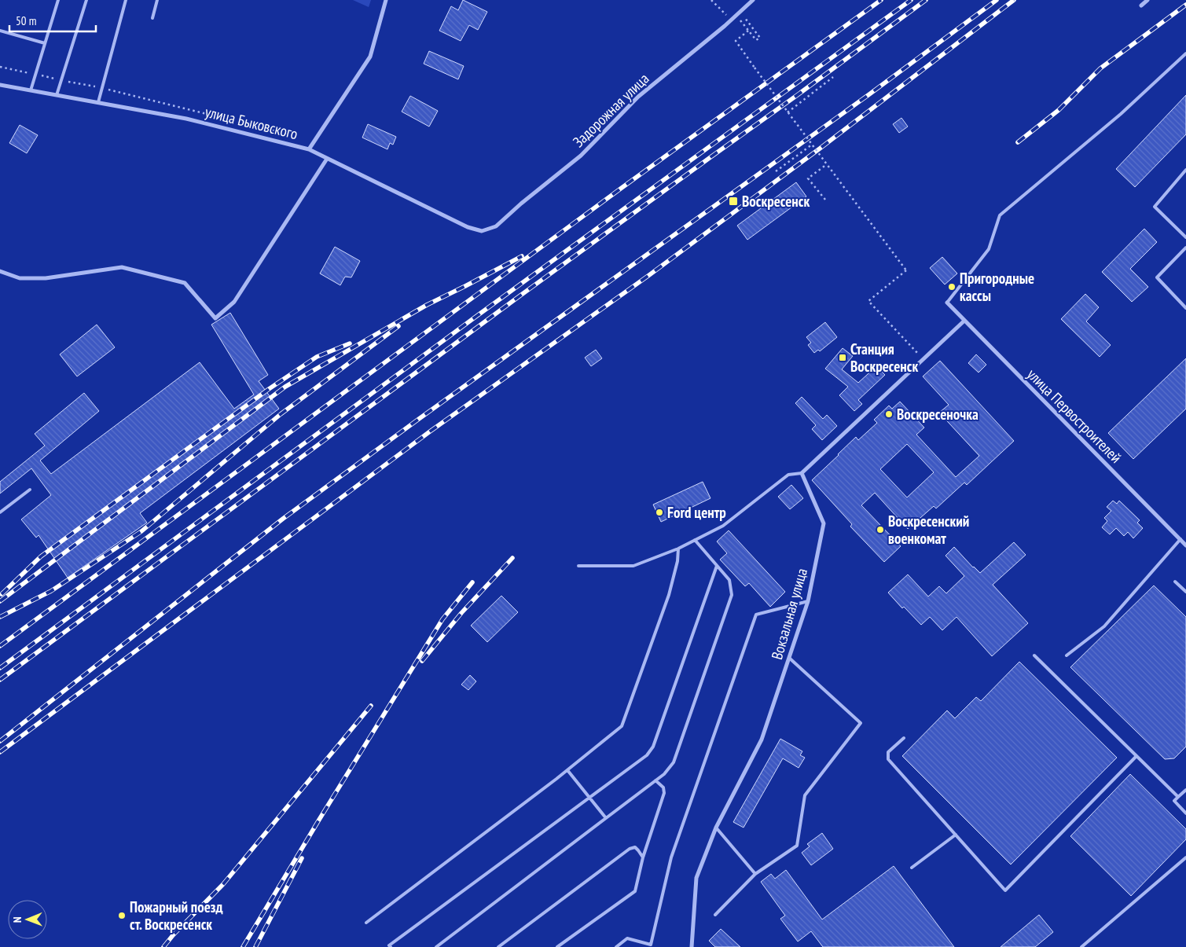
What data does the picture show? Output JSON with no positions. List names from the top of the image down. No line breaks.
{"streets":{"street":["Задорожная улица","улица Быковского","улица Первостроителей","Вокзальная улица"]},"crossings":[["Задорожная улица","улица Быковского"]],"places":{"transit":["Воскресенск","Станция Воскресенск"],"other":["Пригородные кассы","Воскресеночка","Ford центр","Воскресенский военкомат","Пожарный поезд ст. Воскресенск"]},"scale_bar":"50 m","north":"left"}
